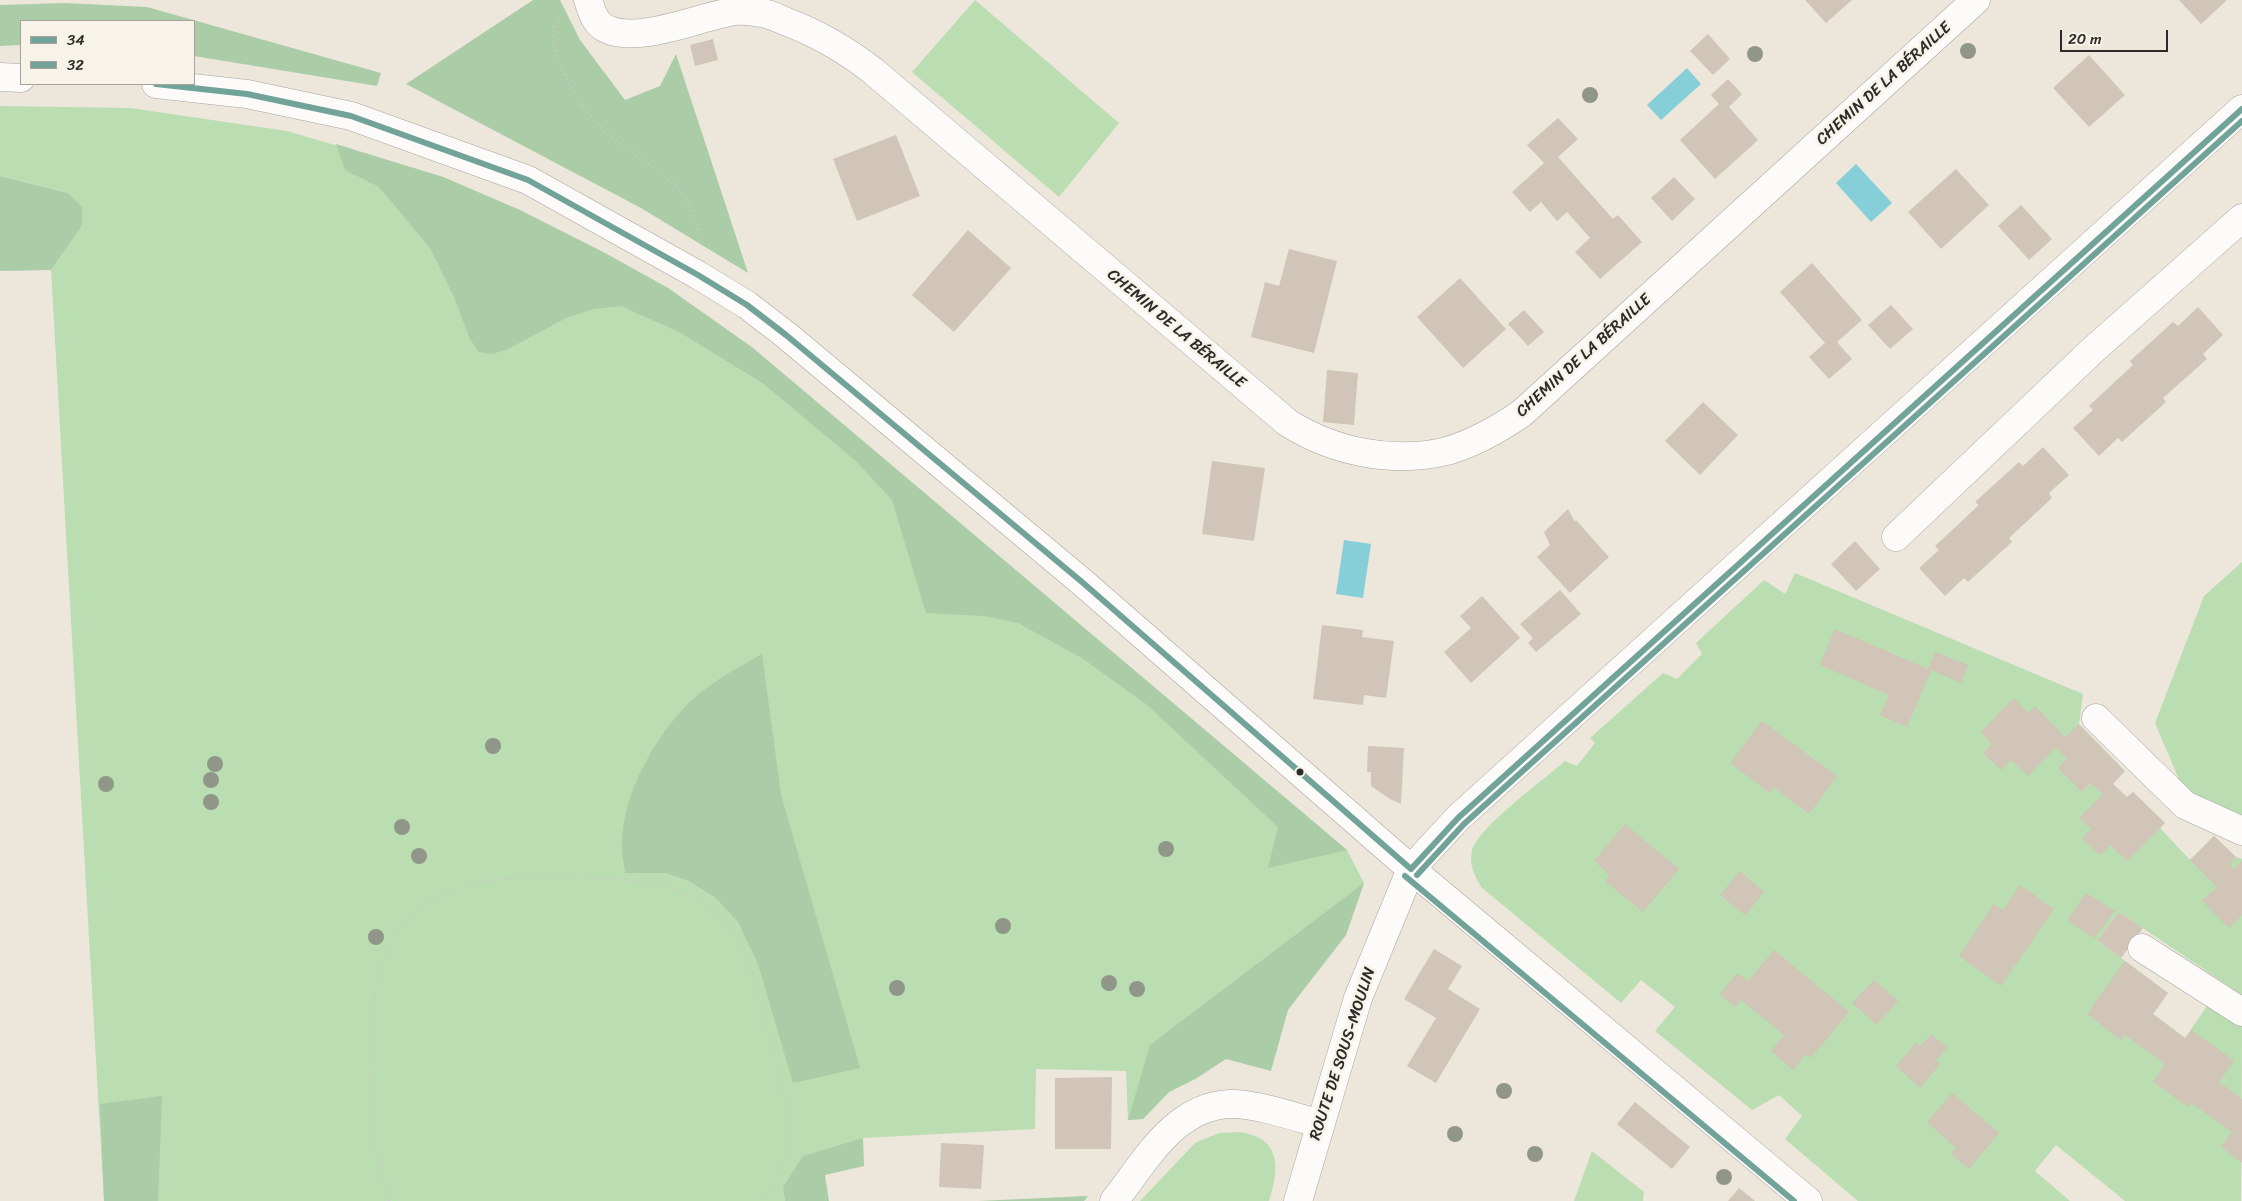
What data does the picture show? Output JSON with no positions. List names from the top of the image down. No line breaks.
{"streets":{"main road":["CHEMIN DE LA BÉRAILLE","ROUTE DE SOUS-MOULIN"]},"lines":["transit line 34","transit line 32"],"legend":["34","32"],"scale_bar":"20 m"}
